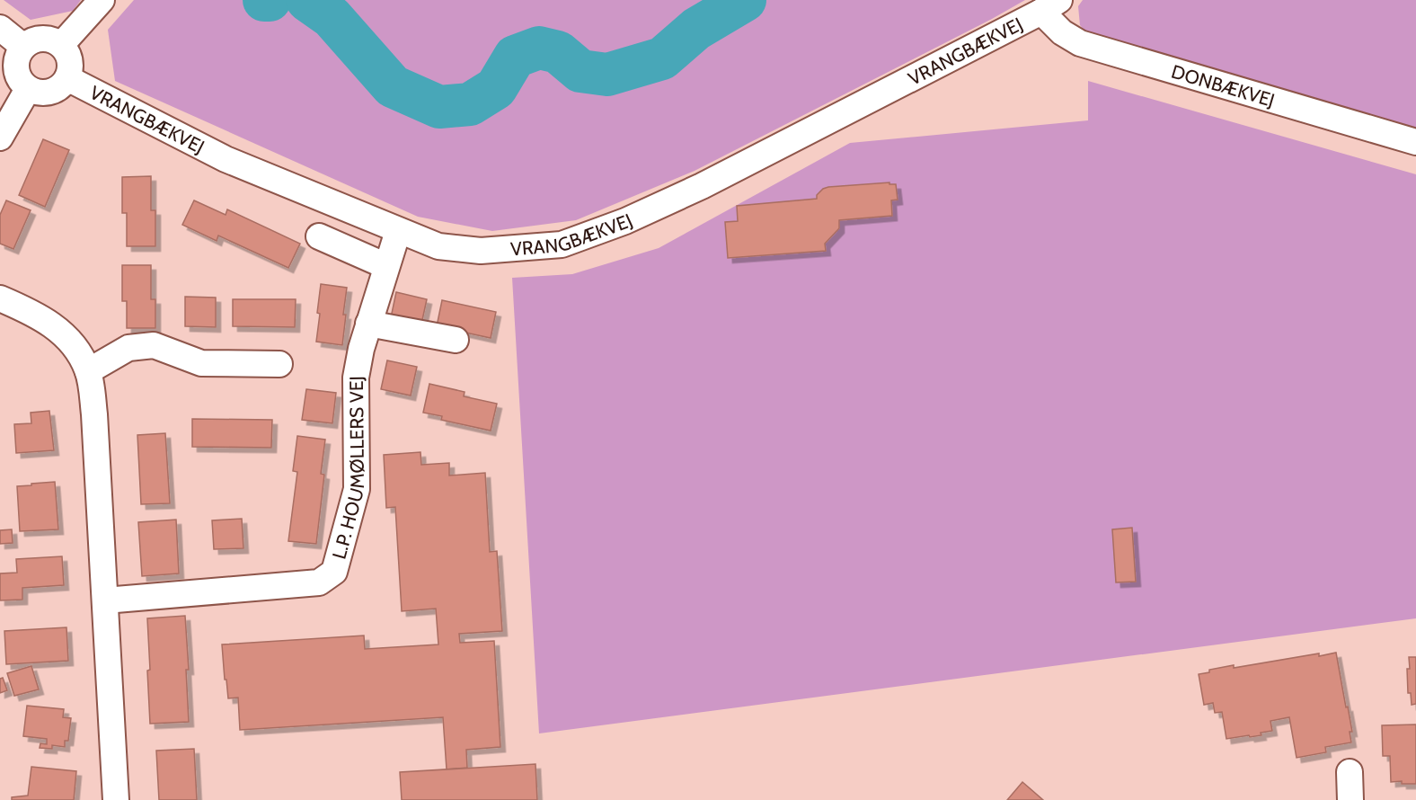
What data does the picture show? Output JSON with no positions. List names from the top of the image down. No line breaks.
{"streets":{"street":["VRANGBÆKVEJ","DONBÆKVEJ","L.P. HOUMØLLERS VEJ"]},"crossings":[["VRANGBÆKVEJ","DONBÆKVEJ"],["VRANGBÆKVEJ","L.P. HOUMØLLERS VEJ"]]}
